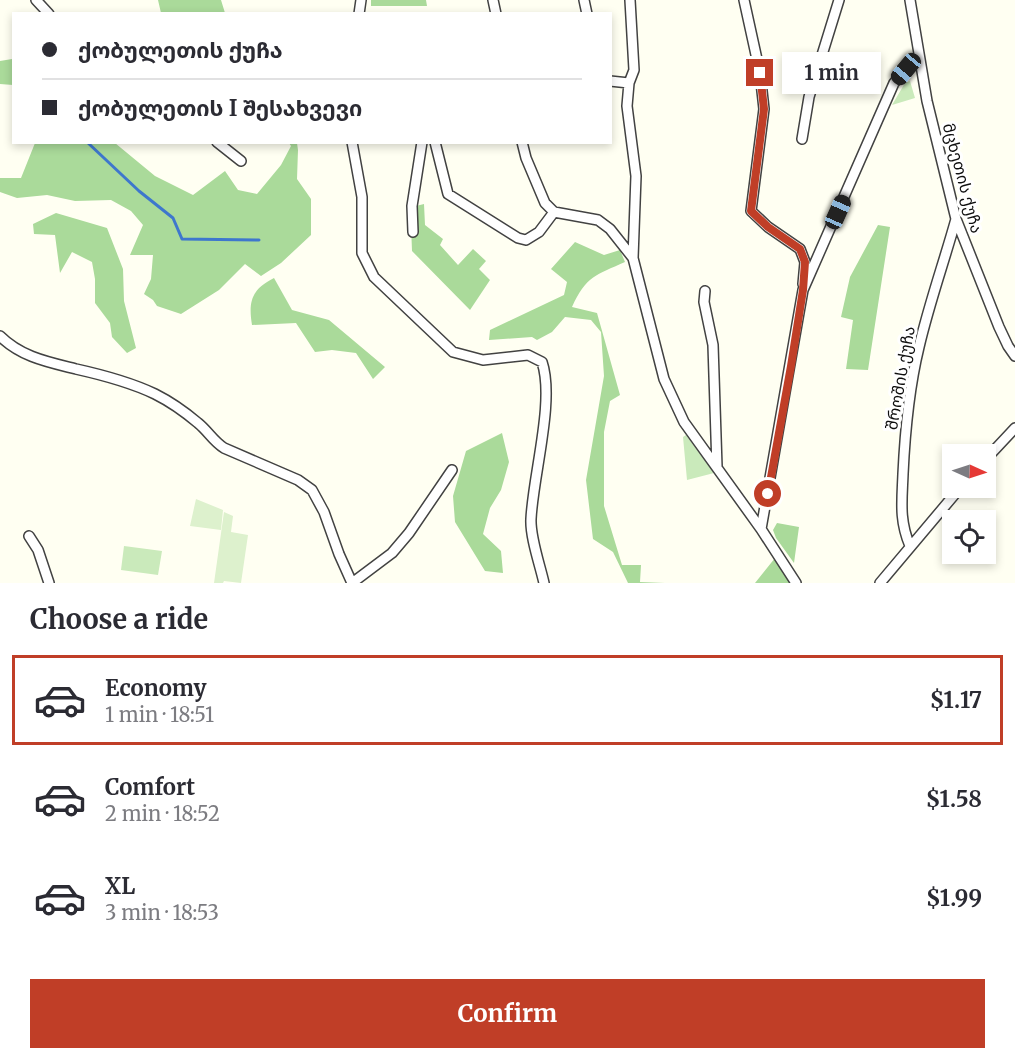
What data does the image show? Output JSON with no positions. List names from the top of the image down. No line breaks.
{"streets":{"street":["მცხეთის ქუჩა","შროშის ქუჩა"]},"crossings":[["მცხეთის ქუჩა","შროშის ქუჩა"]],"north":"right","page":{"banner":["ქობულეთის ქუჩა","ქობულეთის I შესახვევი"],"bubble":"1 min","heading":"Choose a ride","list":[{"name":"Economy","note":"1 min · 18:51","value":"$1.17"},{"name":"Comfort","note":"2 min · 18:52","value":"$1.58"},{"name":"XL","note":"3 min · 18:53","value":"$1.99"}],"buttons":"Confirm"}}
